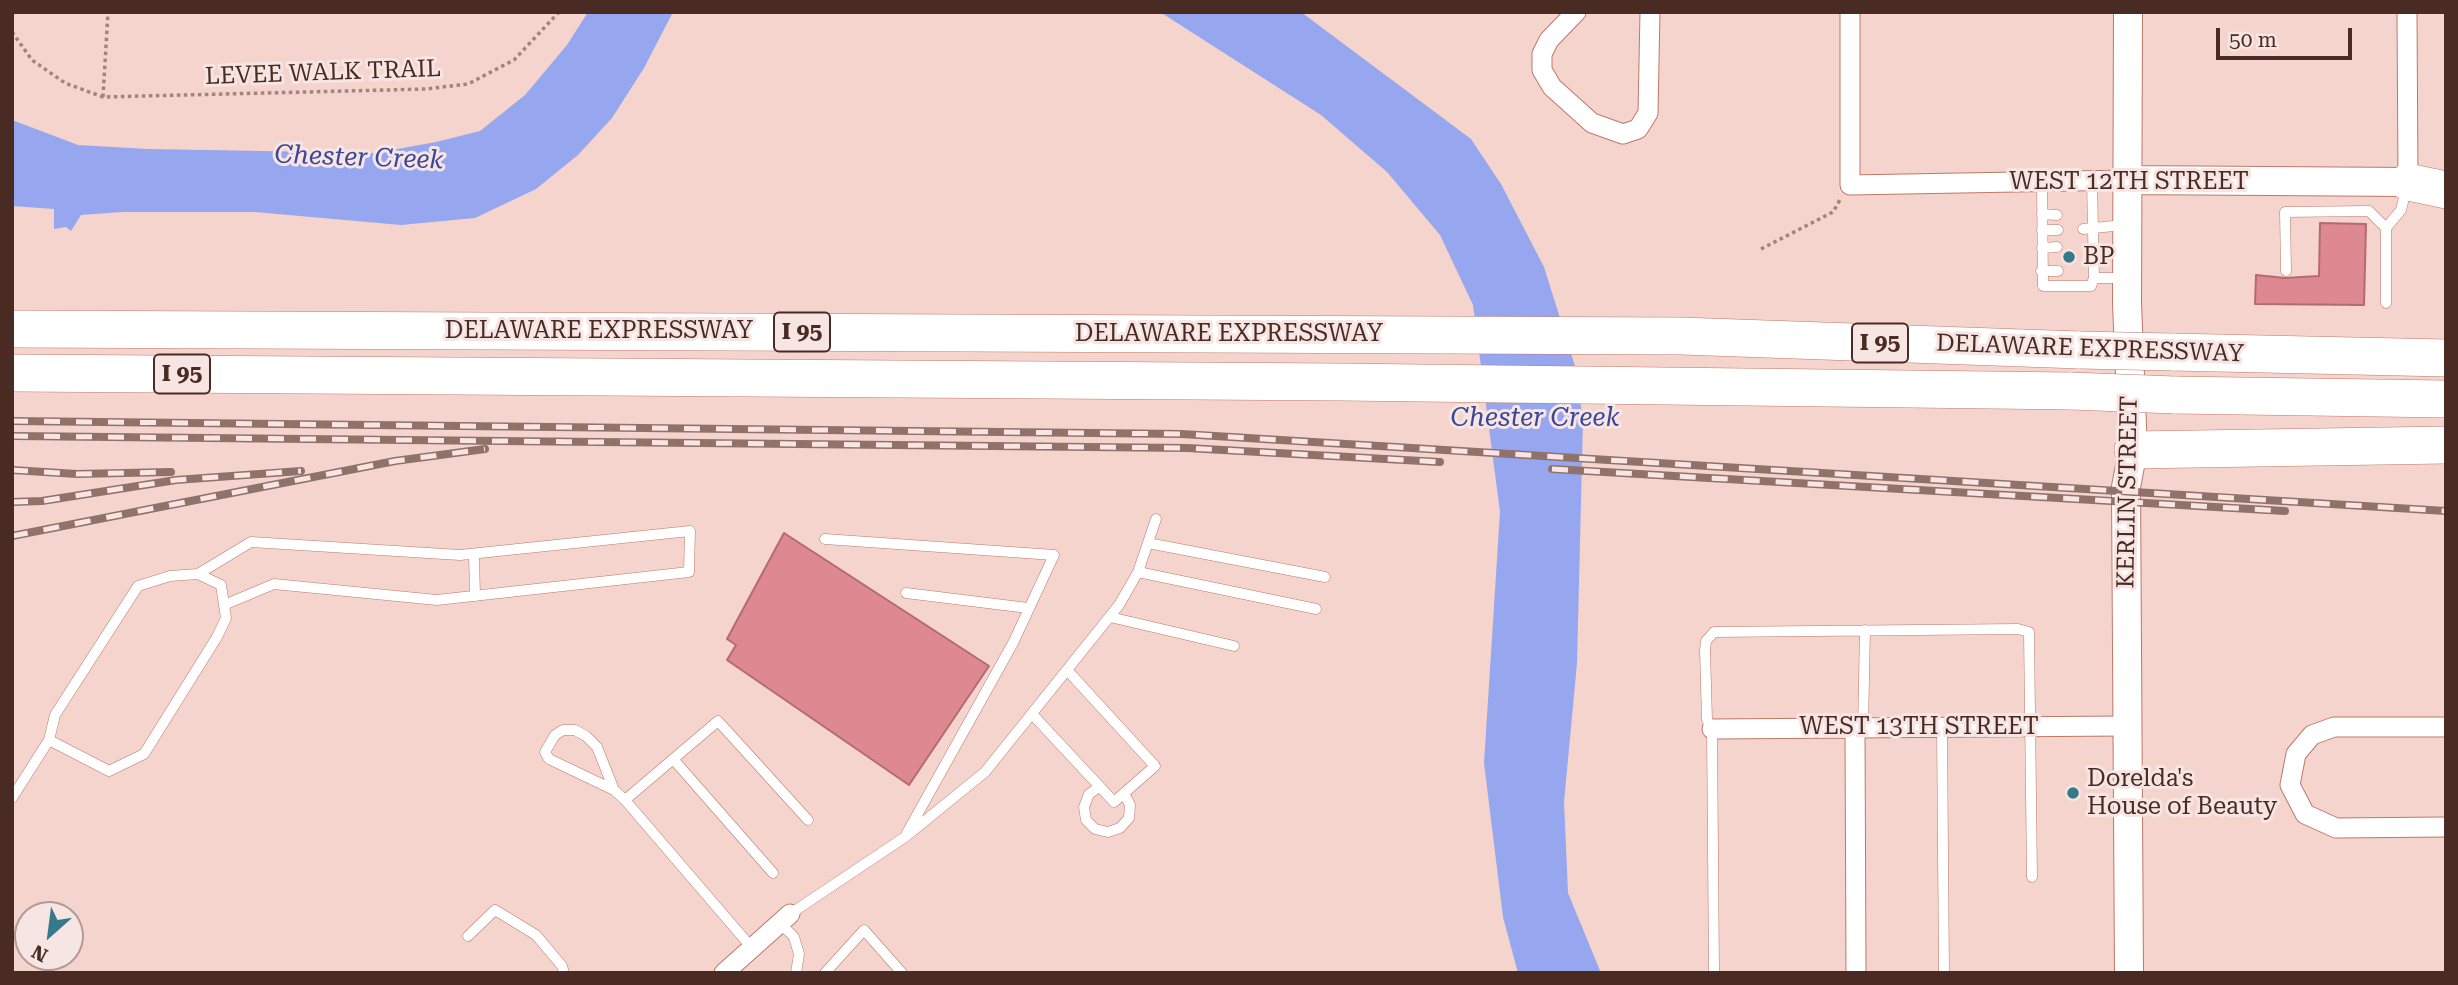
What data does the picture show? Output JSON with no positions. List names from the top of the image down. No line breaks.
{"streets":{"highway":["DELAWARE EXPRESSWAY","I 95"],"main road":["WEST 12TH STREET","KERLIN STREET"],"street":["WEST 13TH STREET"],"path":["LEVEE WALK TRAIL"]},"crossings":[["WEST 12TH STREET","KERLIN STREET"],["KERLIN STREET","WEST 13TH STREET"]],"water":["Chester Creek"],"places":["BP","Dorelda's House of Beauty"],"scale_bar":"50 m","north":"bottom left"}
